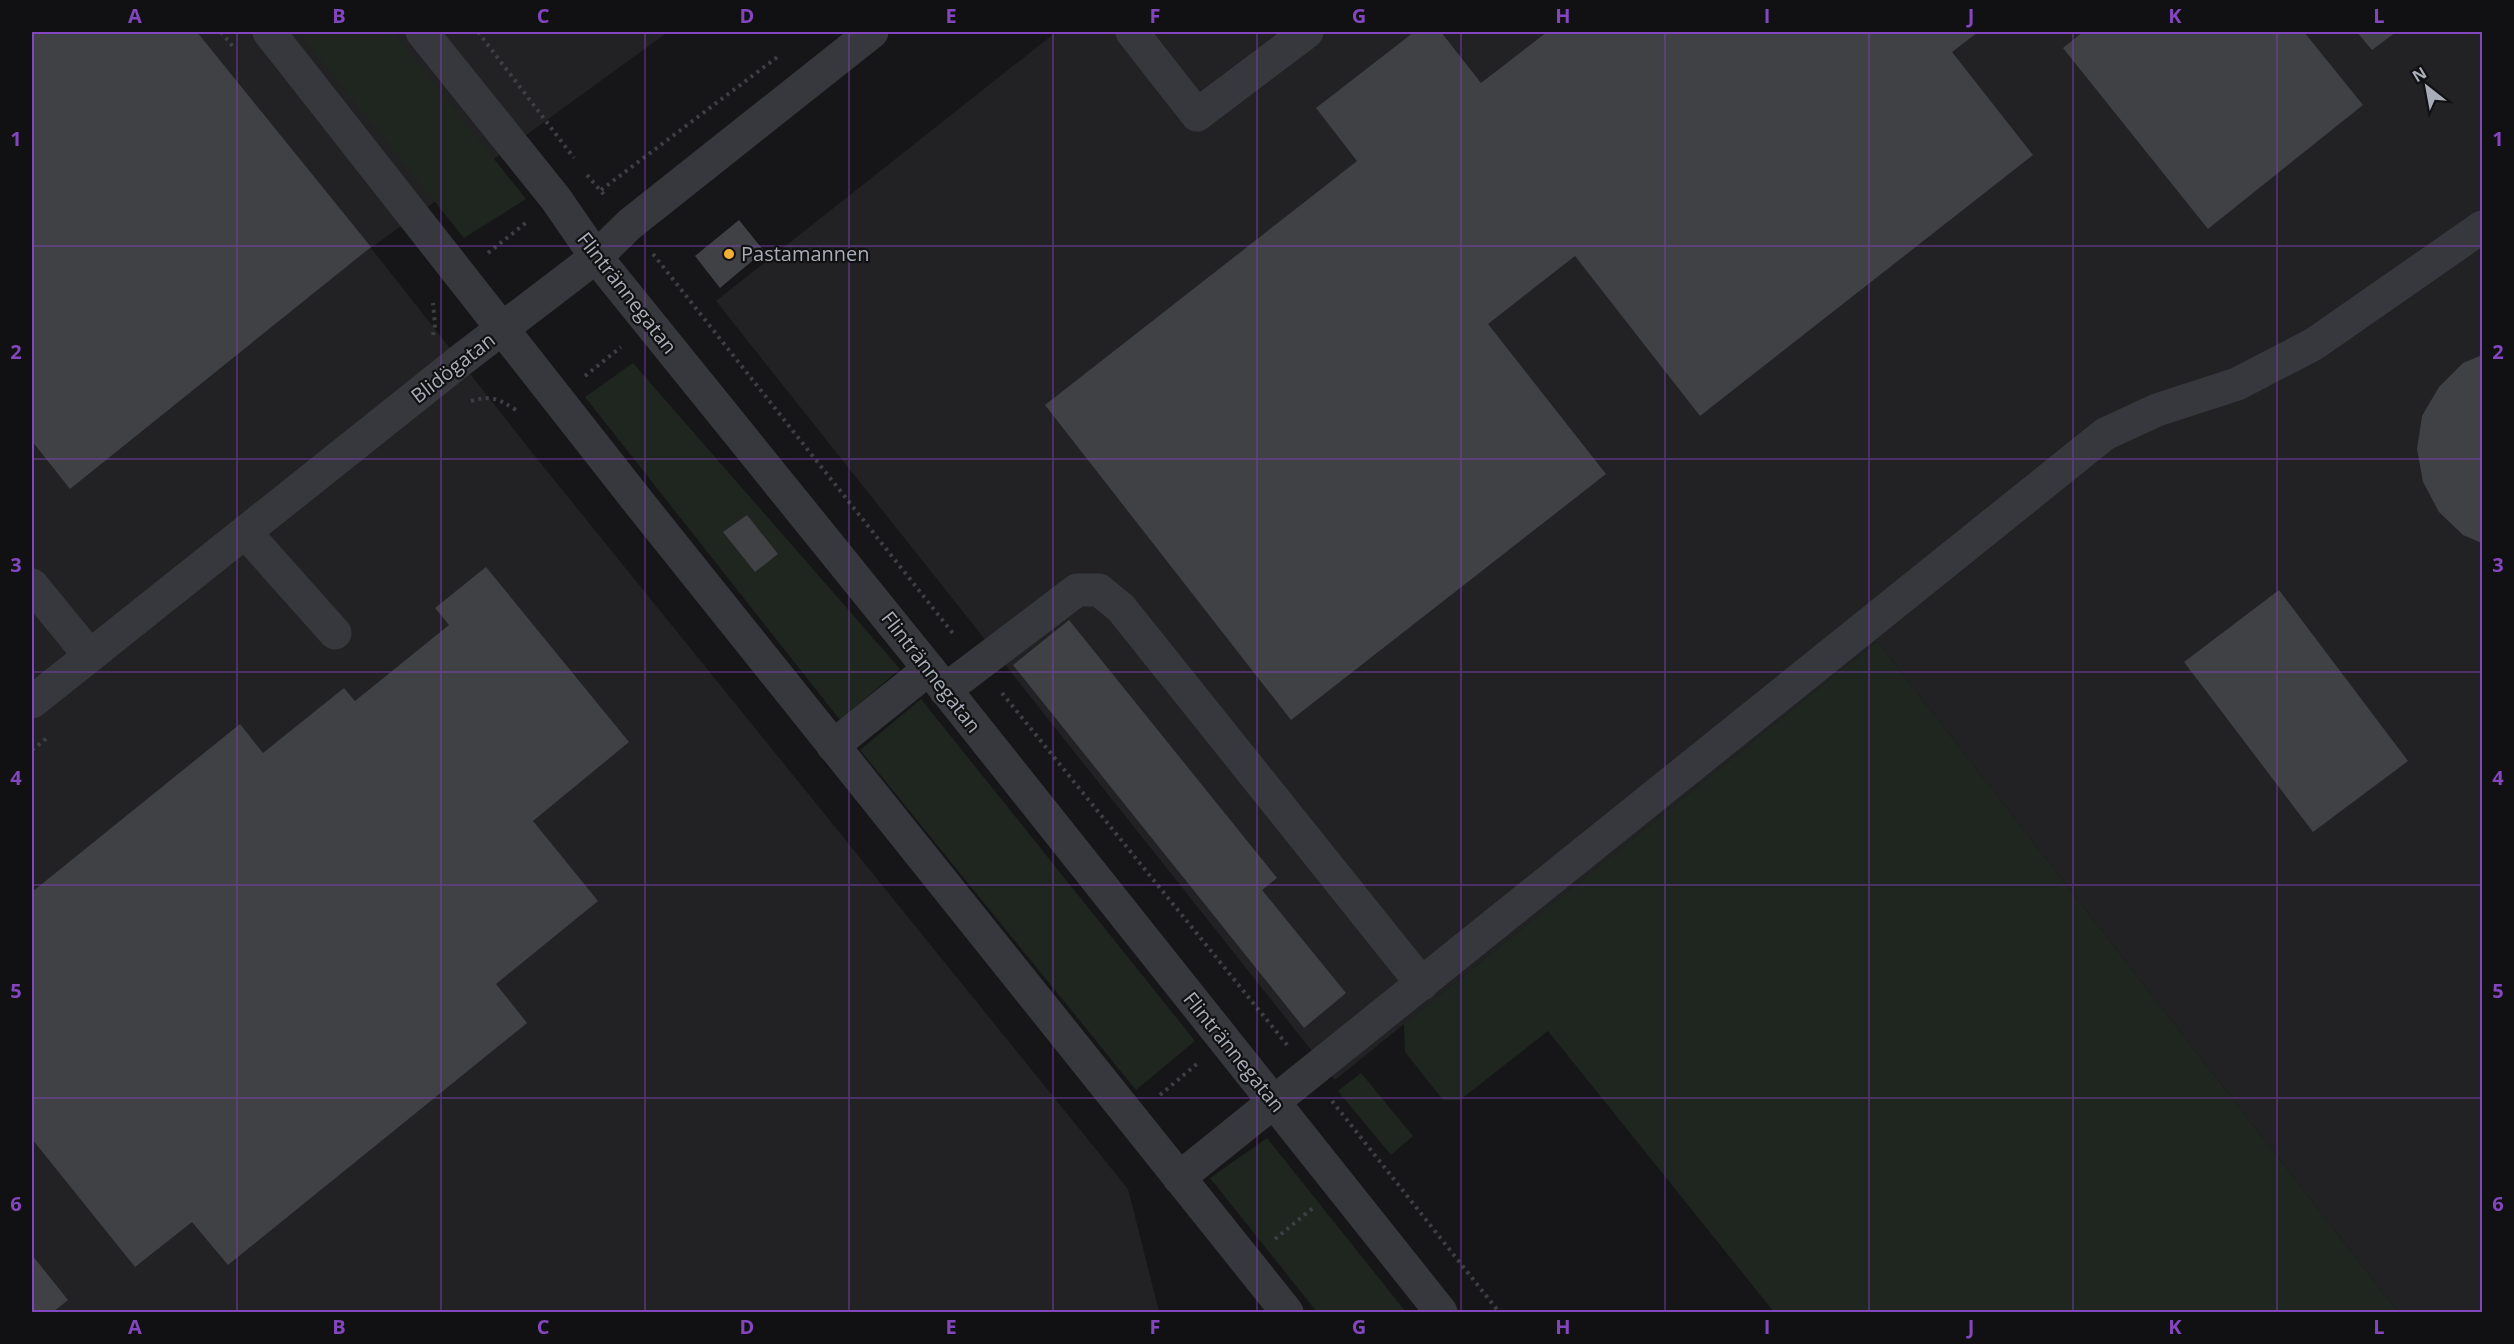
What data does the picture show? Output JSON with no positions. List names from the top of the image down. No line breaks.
{"streets":{"street":["Flintrännegatan","Blidögatan"]},"crossings":[["Flintrännegatan","Blidögatan"]],"places":["Pastamannen"],"north":"top left","grid":{"columns":["A","B","C","D","E","F","G","H","I","J","K","L"],"rows":["1","2","3","4","5","6"]}}
